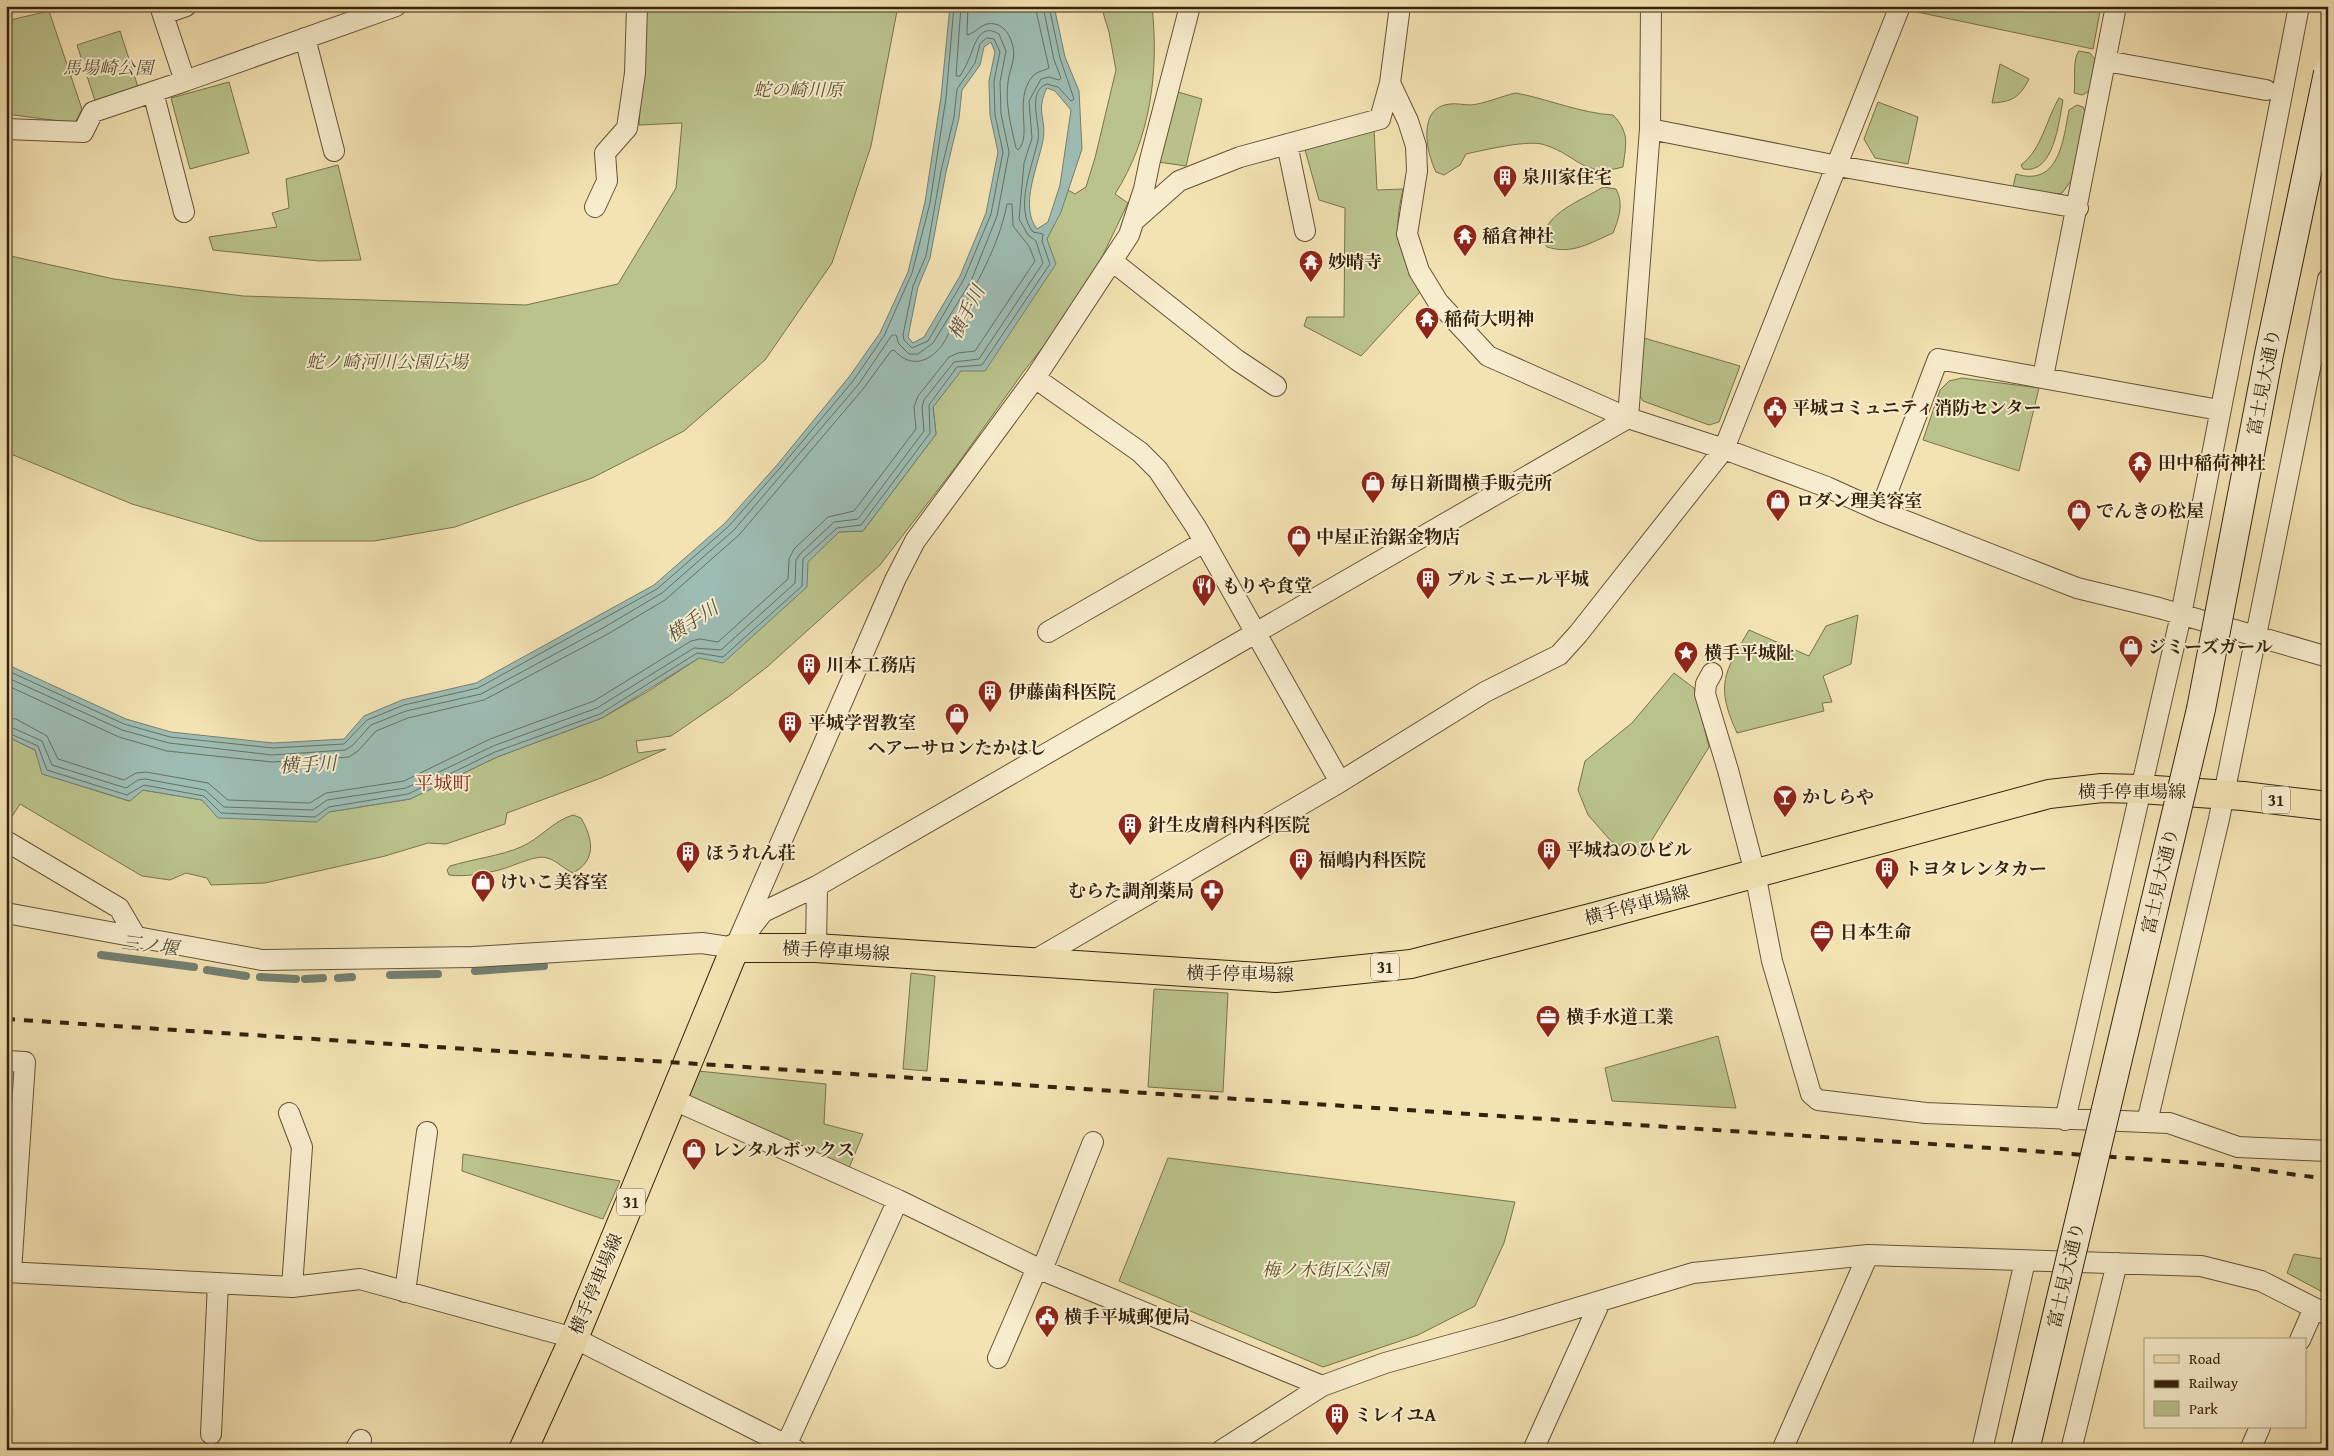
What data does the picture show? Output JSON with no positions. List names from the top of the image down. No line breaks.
{"streets":{"main road":["横手停車場線","31"],"street":["富士見大通り"]},"districts":["平城町"],"water":["横手川","三ノ堰"],"parks":["馬場崎公園","蛇の崎川原","蛇ノ崎河川公園広場","梅ノ木街区公園"],"places":{"building":["泉川家住宅","プルミエール平城","川本工務店","伊藤歯科医院","平城学習教室","針生皮膚科内科医院","平城ねのひビル","ほうれん荘","福嶋内科医院","トヨタレンタカー","ミレイユA"],"temple":["稲倉神社","妙晴寺","稲荷大明神","田中稲荷神社"],"public building":["平城コミュニティ消防センター","横手平城郵便局"],"shop":["毎日新聞横手販売所","ロダン理美容室","でんきの松屋","中屋正治鋸金物店","ジミーズガール","ヘアーサロンたかはし","けいこ美容室","レンタルボックス"],"restaurant":["もりや食堂"],"place":["横手平城阯"],"bar":["かしらや"],"pharmacy":["むらた調剤薬局"],"office":["日本生命","横手水道工業"]},"legend":["Road","Railway","Park"]}
